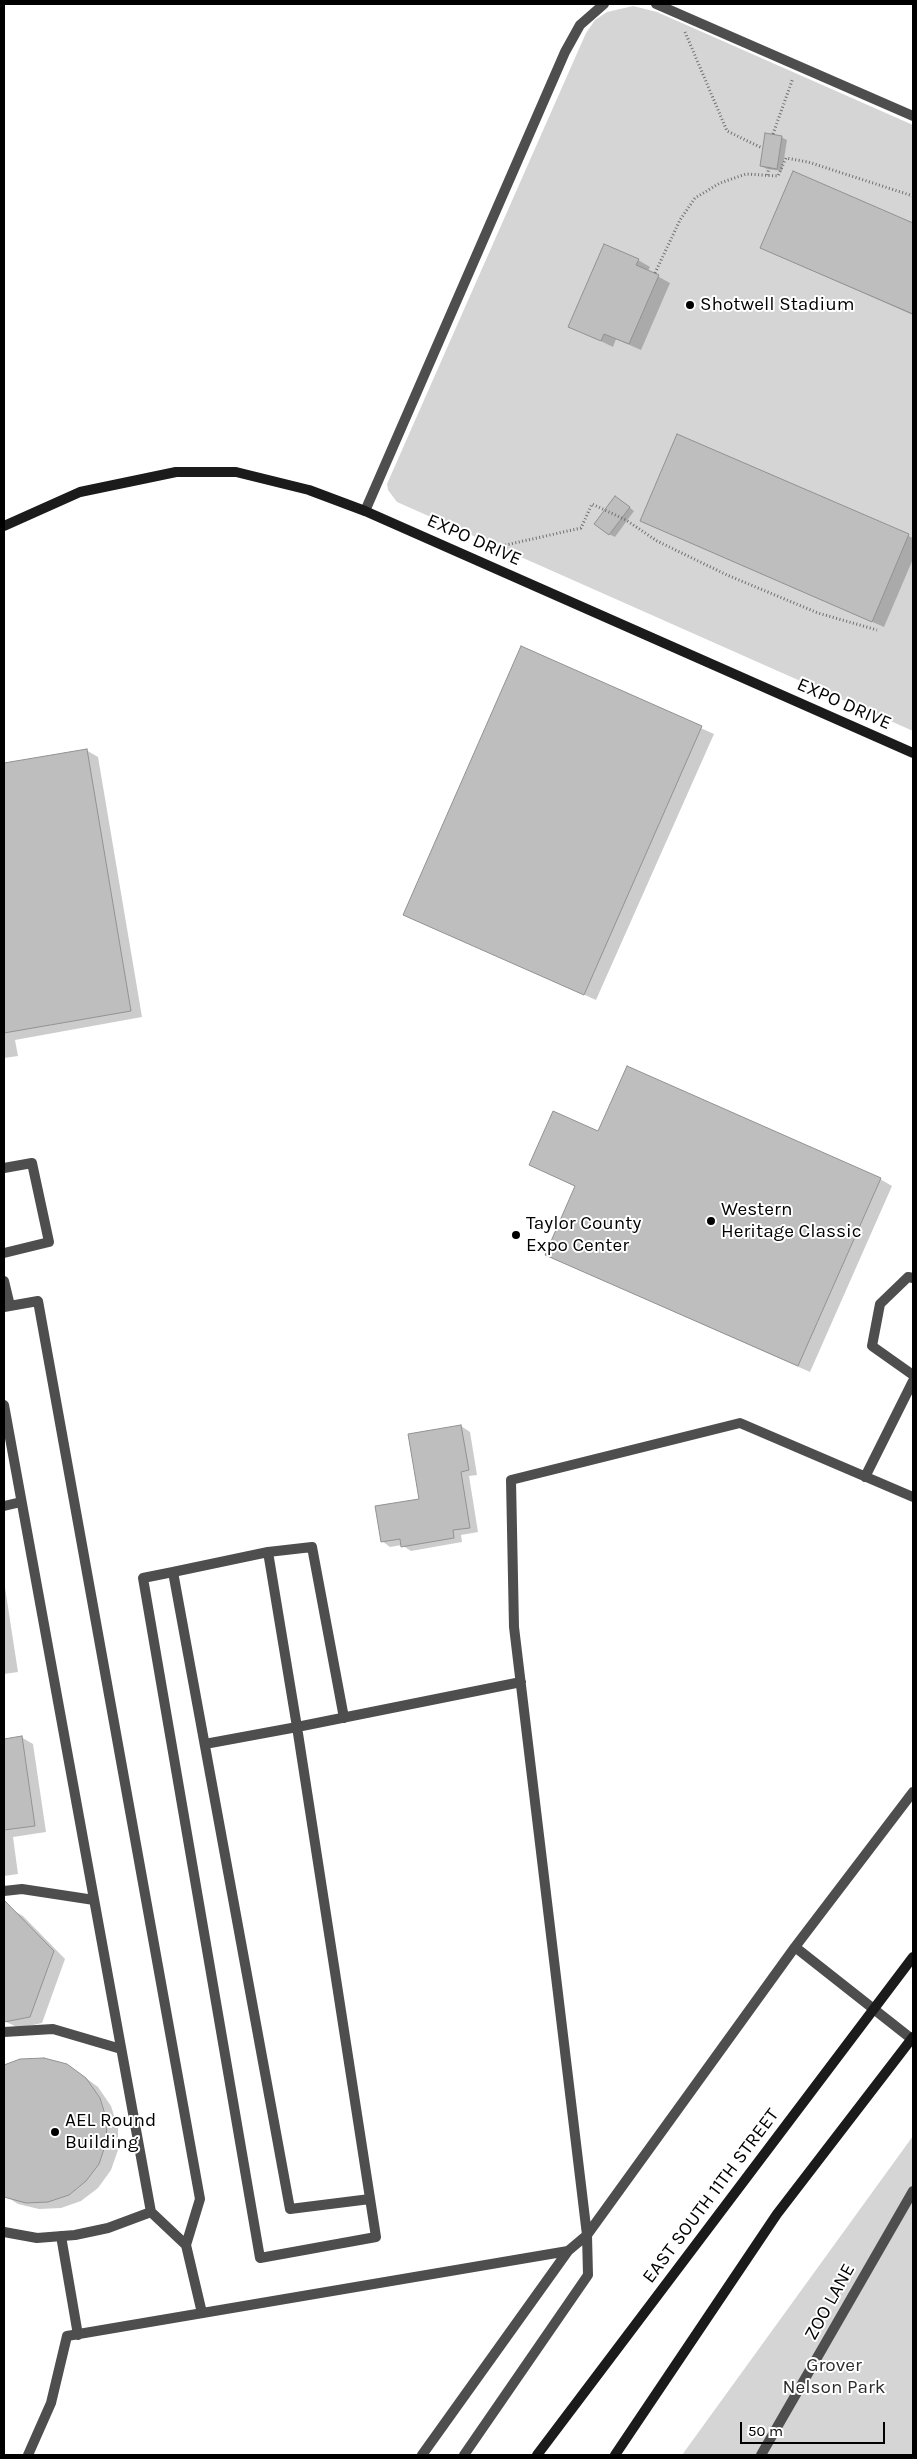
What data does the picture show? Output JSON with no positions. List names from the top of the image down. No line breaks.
{"streets":{"main road":["EXPO DRIVE","EAST SOUTH 11TH STREET"],"lane":["ZOO LANE"]},"parks":["Grover Nelson Park"],"places":["Shotwell Stadium","Western Heritage Classic","Taylor County Expo Center","AEL Round Building"],"scale_bar":"50 m"}
